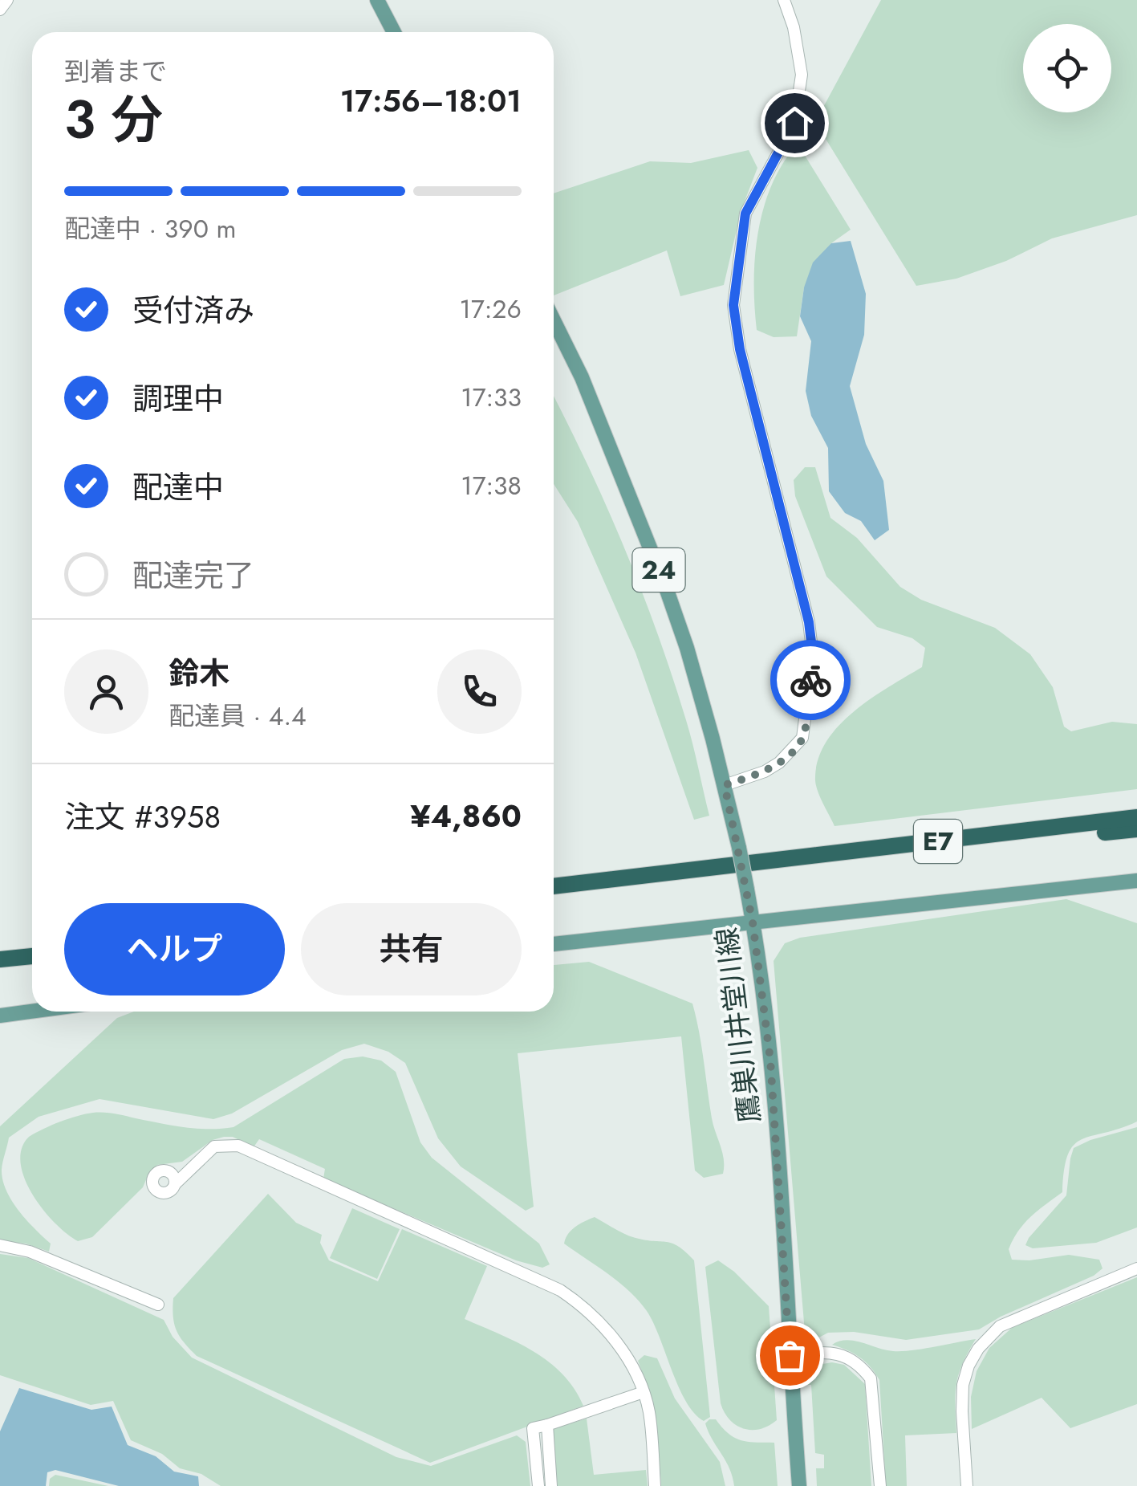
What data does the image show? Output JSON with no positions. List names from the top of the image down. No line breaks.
{"streets":{"highway":["E7"],"main road":["24","鷹巣川井堂川線"]},"page":{"heading":["3 分","到着まで","17:56–18:01"],"panel":["鈴木","配達員 · 4.4","注文 #3958","¥4,860"],"bar":"配達中 · 390 m","list":[["受付済み","17:26"],["調理中","17:33"],["配達中","17:38"],"配達完了"],"buttons":["ヘルプ","共有"]}}
